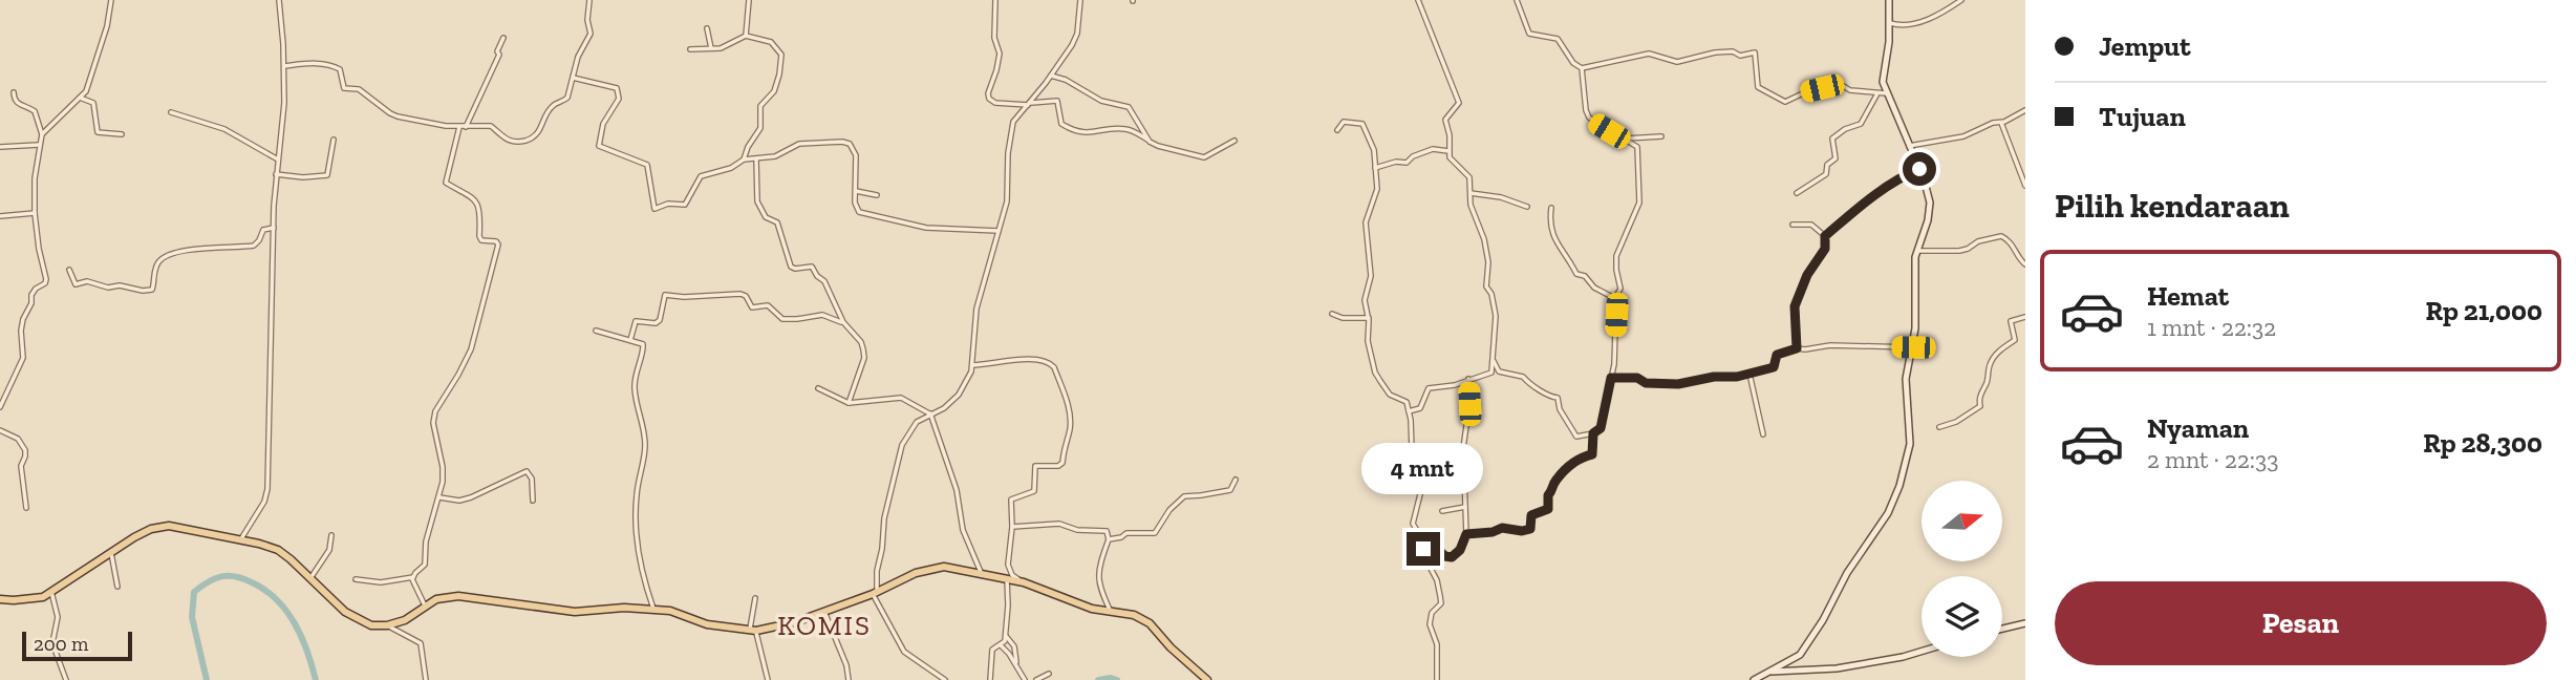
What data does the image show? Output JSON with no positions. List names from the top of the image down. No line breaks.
{"districts":["KOMIS"],"scale_bar":"200 m","north":"right","page":{"banner":["Jemput","Tujuan"],"heading":"Pilih kendaraan","list":[{"name":"Hemat","note":"1 mnt · 22:32","value":"Rp 21,000"},{"name":"Nyaman","note":"2 mnt · 22:33","value":"Rp 28,300"}],"bubble":"4 mnt","buttons":"Pesan","scale":"200 m"}}
